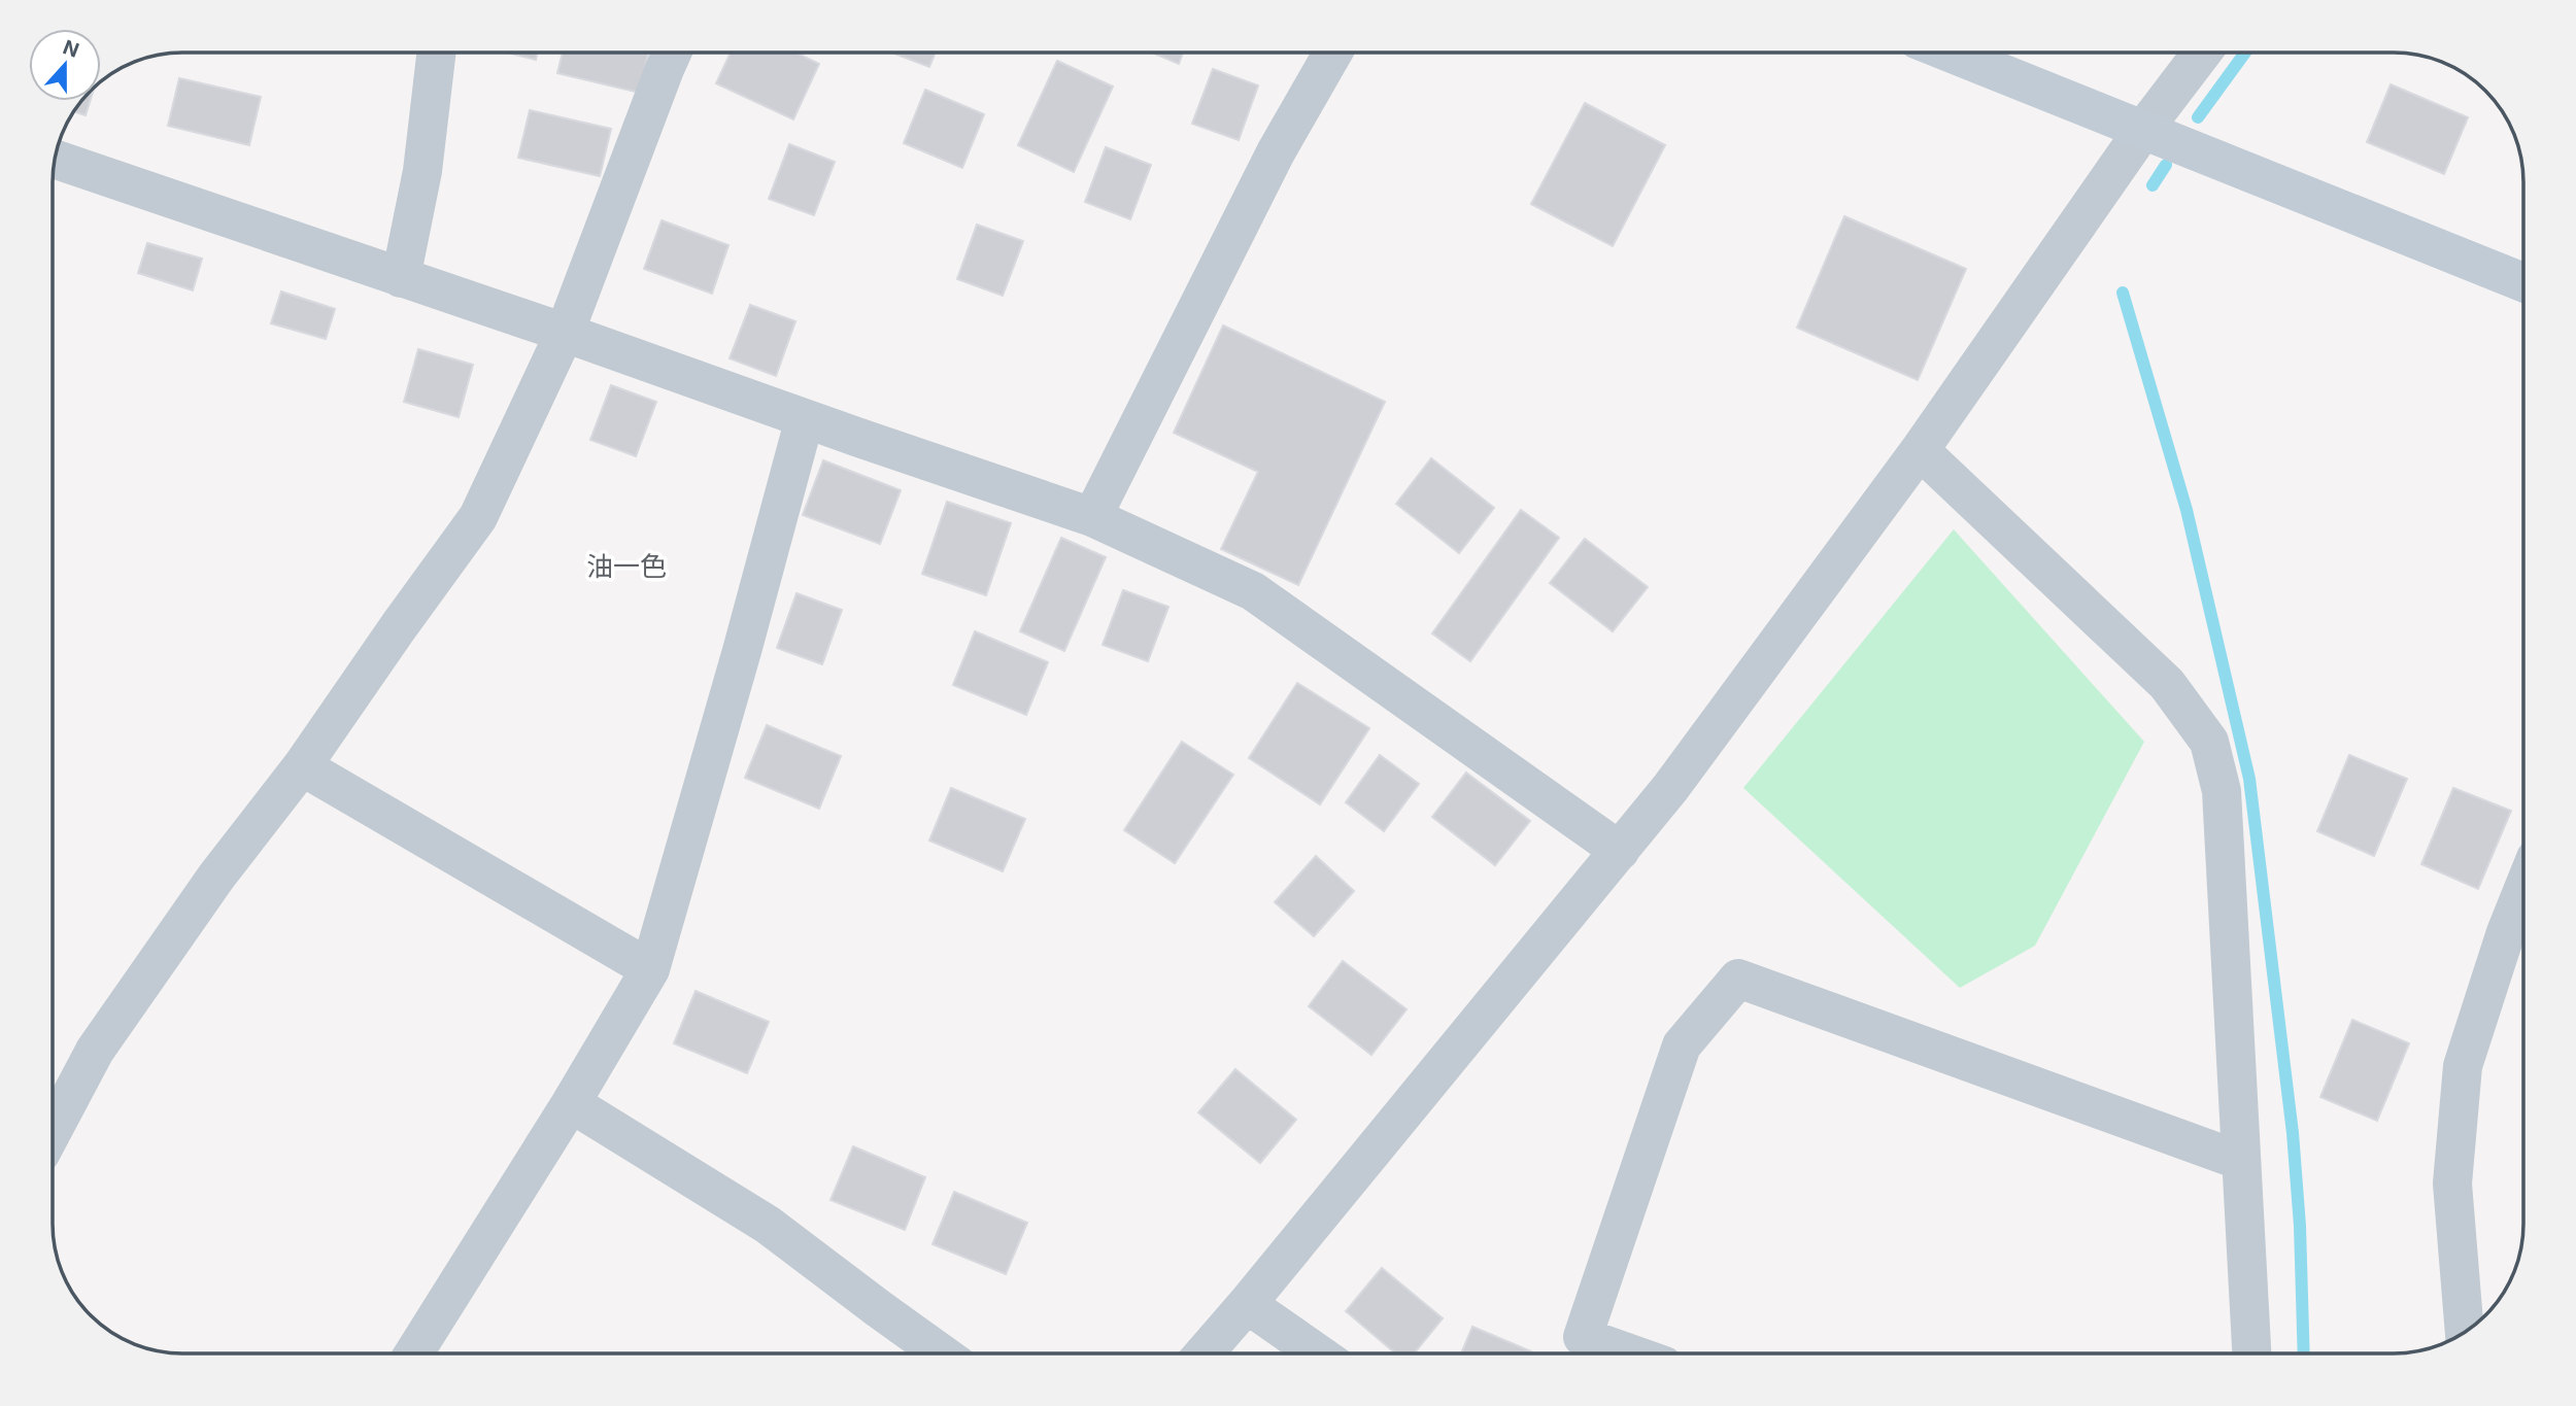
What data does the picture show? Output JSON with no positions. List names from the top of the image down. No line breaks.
{"districts":["油一色"],"north":"top"}
